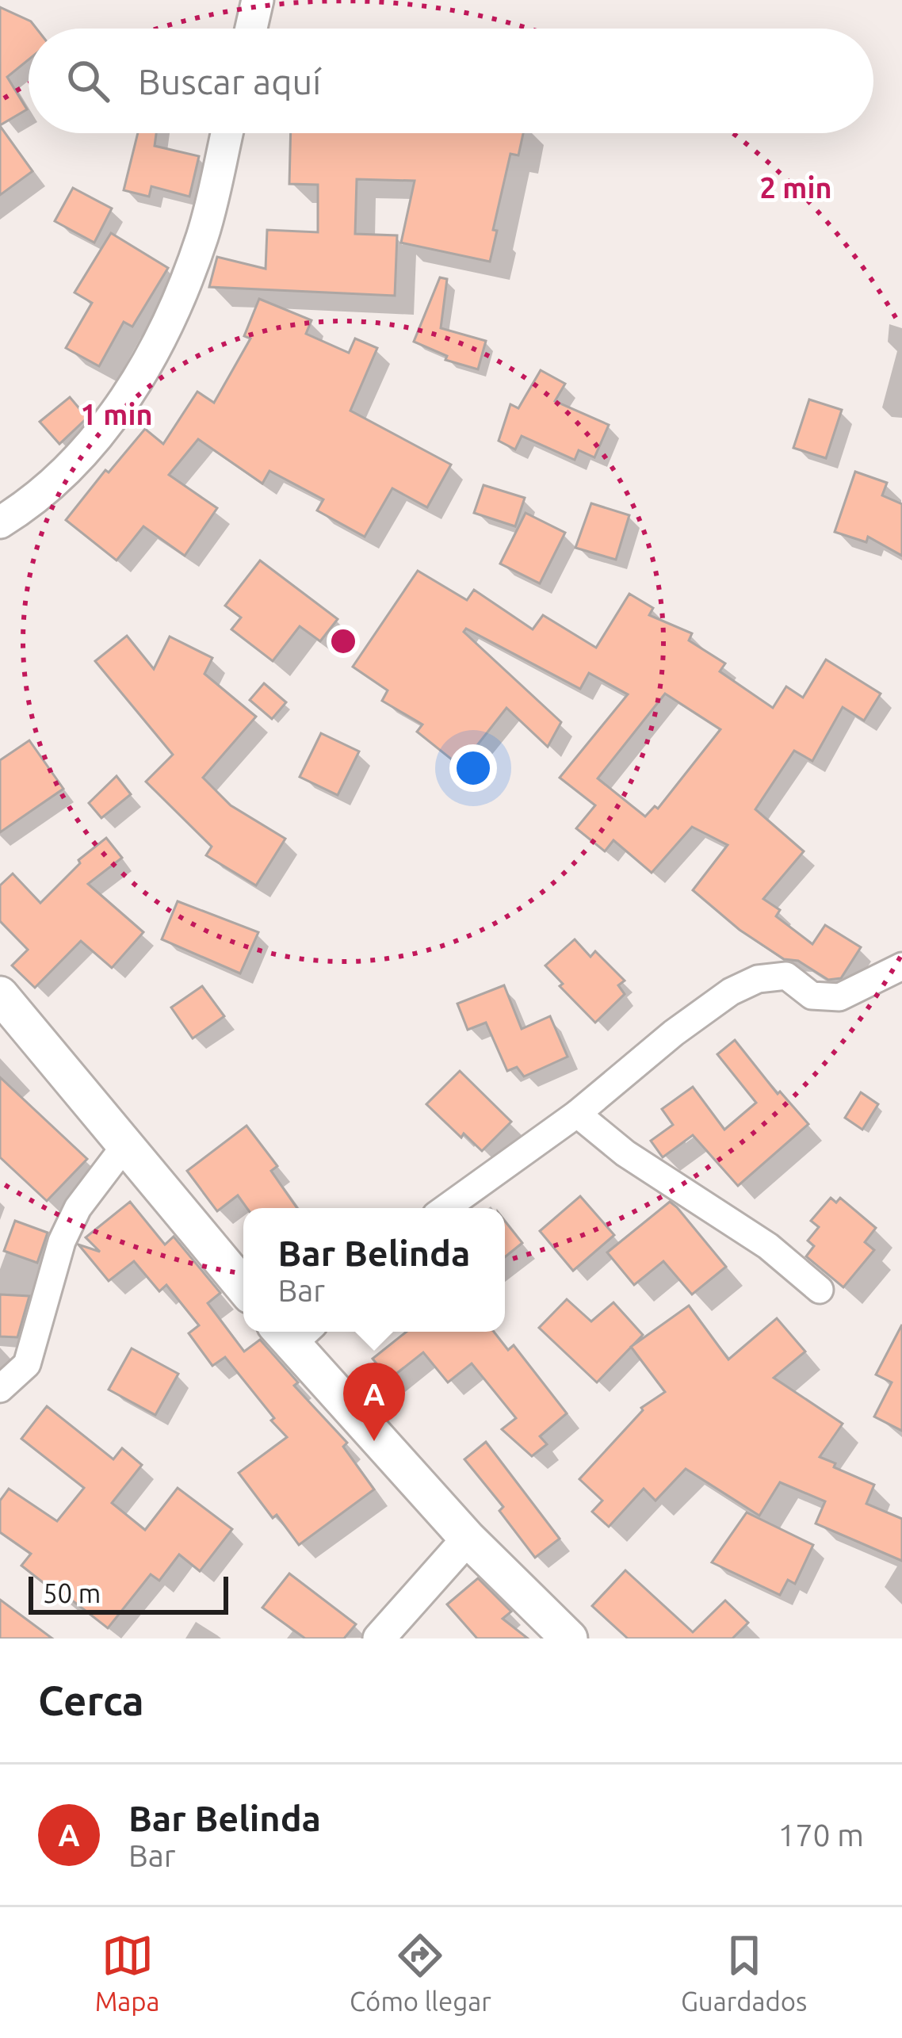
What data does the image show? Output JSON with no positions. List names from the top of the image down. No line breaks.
{"scale_bar":"50 m","page":{"search":"Buscar aquí","popup":["Bar Belinda","Bar"],"pins":"A","scale":"50 m","heading":"Cerca","list":[{"mark":"A","name":"Bar Belinda","note":"Bar","value":"170 m"}],"nav":["Mapa","Cómo llegar","Guardados"]},"rings":["2 min","1 min"]}
